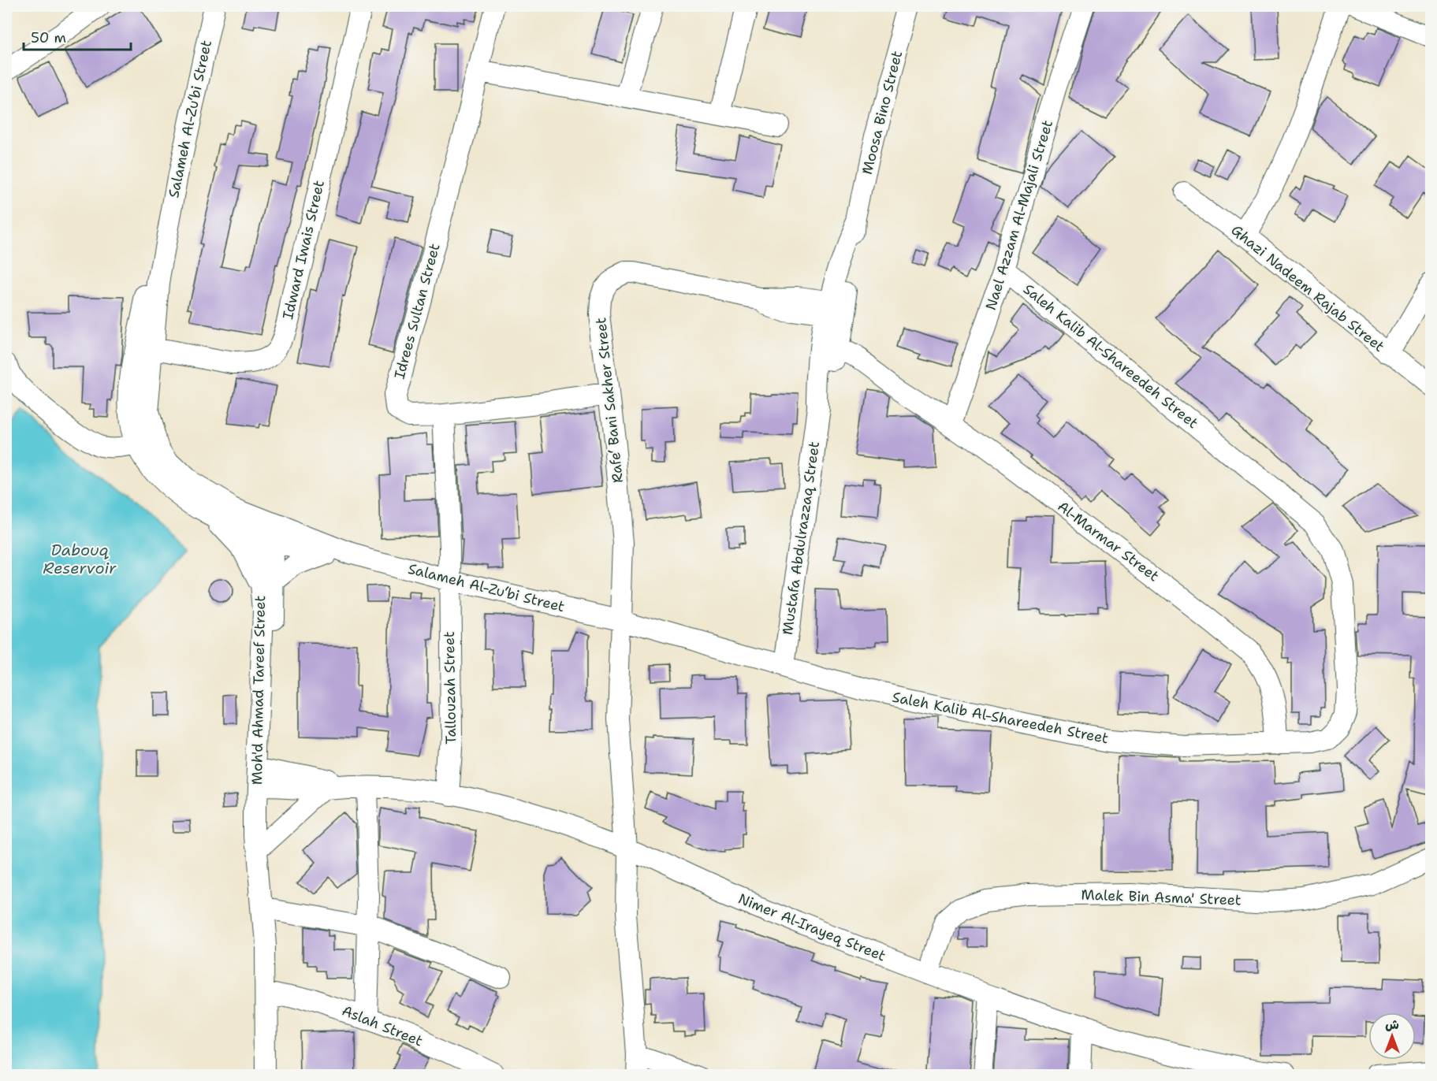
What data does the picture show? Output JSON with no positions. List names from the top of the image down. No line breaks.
{"streets":{"street":["Moosa Bino Street","Salameh Al-Zu‘bi Street","Nael Azzam Al-Majali Street","Idward Iwais Street","Ghazi Nadeem Rajab Street","Idrees Sultan Street","Saleh Kalib Al-Shareedeh Street","Rafe‘ Bani Sakher Street","Mustafa Abdulrazzaq Street","Al-Marmar Street","Tallouzah Street","Moh'd Ahmad Tareef Street","Malek Bin Asma' Street","Nimer Al-Irayeq Street","Aslah Street"]},"crossings":[["Moosa Bino Street","Rafe‘ Bani Sakher Street"],["Moosa Bino Street","Mustafa Abdulrazzaq Street"],["Salameh Al-Zu‘bi Street","Idward Iwais Street"],["Salameh Al-Zu‘bi Street","Saleh Kalib Al-Shareedeh Street"],["Salameh Al-Zu‘bi Street","Rafe‘ Bani Sakher Street"],["Salameh Al-Zu‘bi Street","Tallouzah Street"],["Salameh Al-Zu‘bi Street","Moh'd Ahmad Tareef Street"],["Nael Azzam Al-Majali Street","Saleh Kalib Al-Shareedeh Street"],["Nael Azzam Al-Majali Street","Al-Marmar Street"],["Idrees Sultan Street","Rafe‘ Bani Sakher Street"],["Idrees Sultan Street","Tallouzah Street"],["Saleh Kalib Al-Shareedeh Street","Rafe‘ Bani Sakher Street"],["Saleh Kalib Al-Shareedeh Street","Mustafa Abdulrazzaq Street"],["Saleh Kalib Al-Shareedeh Street","Al-Marmar Street"],["Rafe‘ Bani Sakher Street","Mustafa Abdulrazzaq Street"],["Rafe‘ Bani Sakher Street","Nimer Al-Irayeq Street"],["Mustafa Abdulrazzaq Street","Al-Marmar Street"],["Tallouzah Street","Nimer Al-Irayeq Street"],["Moh'd Ahmad Tareef Street","Nimer Al-Irayeq Street"],["Moh'd Ahmad Tareef Street","Aslah Street"],["Malek Bin Asma' Street","Nimer Al-Irayeq Street"]],"water":["Dabouq Reservoir"],"scale_bar":"50 m","north":"top"}
